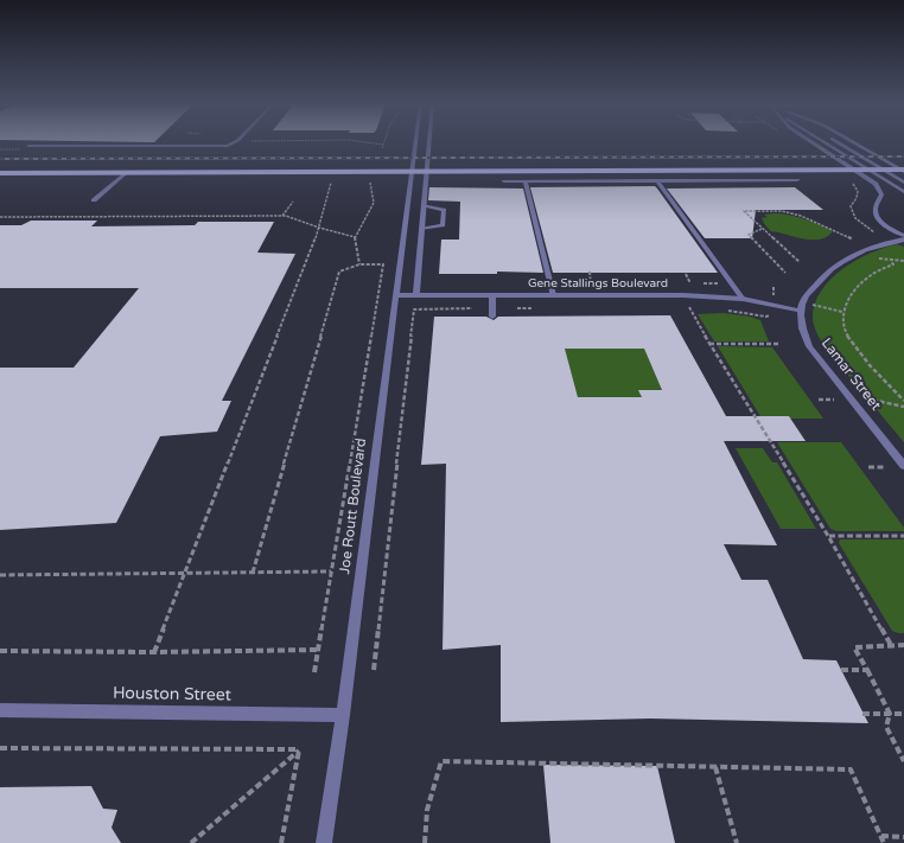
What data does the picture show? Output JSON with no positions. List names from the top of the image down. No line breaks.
{"streets":{"street":["Gene Stallings Boulevard","Lamar Street","Joe Routt Boulevard","Houston Street"]},"crossings":[["Gene Stallings Boulevard","Lamar Street"],["Gene Stallings Boulevard","Joe Routt Boulevard"],["Joe Routt Boulevard","Houston Street"]]}
